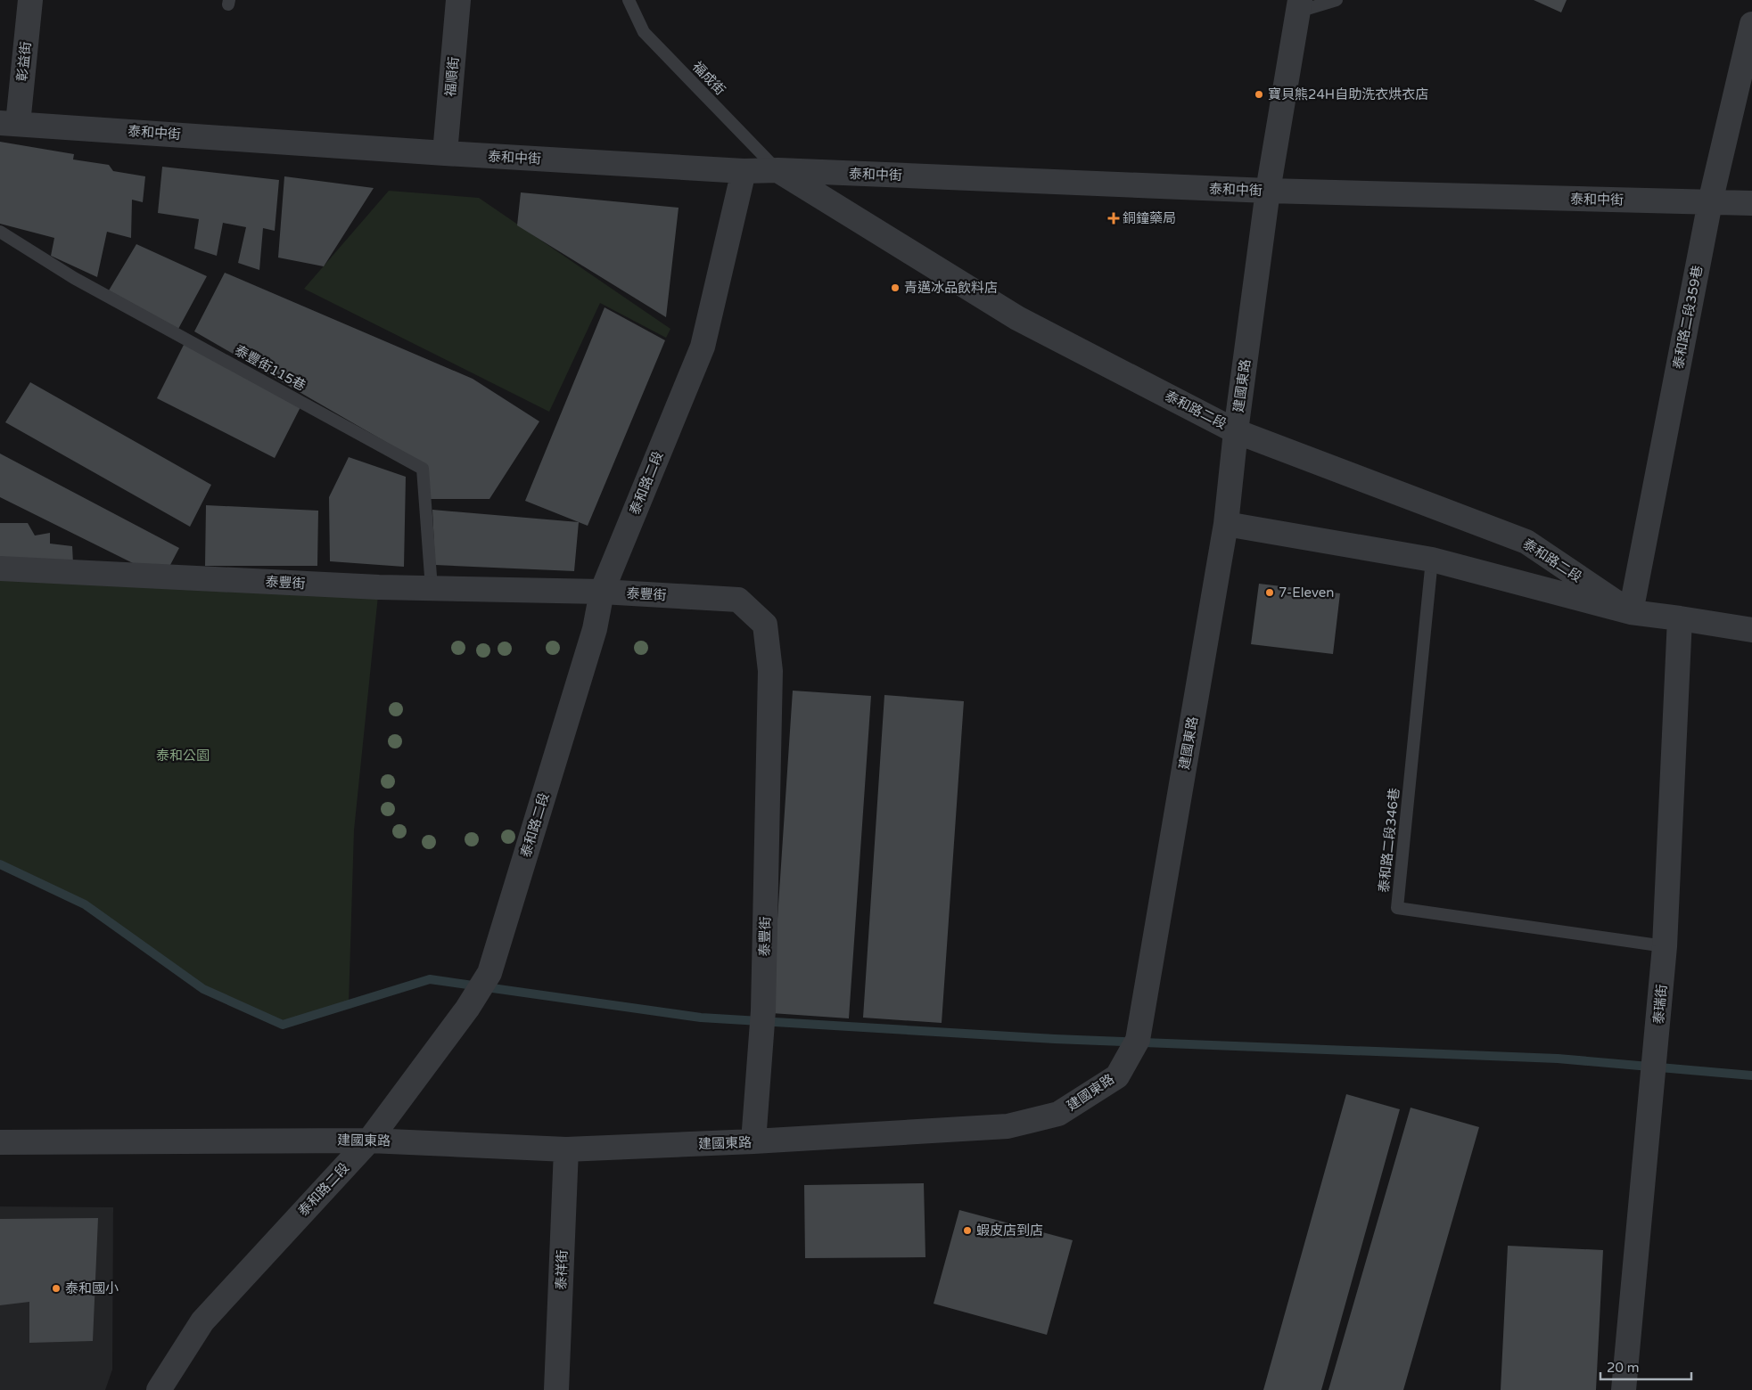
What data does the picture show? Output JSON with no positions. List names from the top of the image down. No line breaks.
{"streets":{"street":["彰益街","福順街","泰和中街","泰和路二段359巷","建國東路","泰和路二段","泰豐街","泰瑞街","泰祥街"],"lane":["福成街","泰豐街115巷","泰和路二段346巷"]},"crossings":[["彰益街","泰和中街"],["福順街","泰和中街"],["福成街","泰和中街"],["福成街","泰和路二段"],["泰和中街","泰和路二段359巷"],["泰和中街","建國東路"],["泰和中街","泰和路二段"],["泰和路二段359巷","泰和路二段"],["泰豐街115巷","泰豐街"],["建國東路","泰和路二段"],["建國東路","泰豐街"],["建國東路","泰祥街"],["泰和路二段","泰豐街"],["泰和路二段","泰和路二段346巷"],["泰和路二段","泰瑞街"],["泰和路二段346巷","泰瑞街"]],"parks":["泰和公園"],"places":{"other":["寶貝熊24H自助洗衣烘衣店","青邁冰品飲料店","7-Eleven","蝦皮店到店","泰和國小"],"health":["銅鐘藥局"]},"scale_bar":"20 m"}
